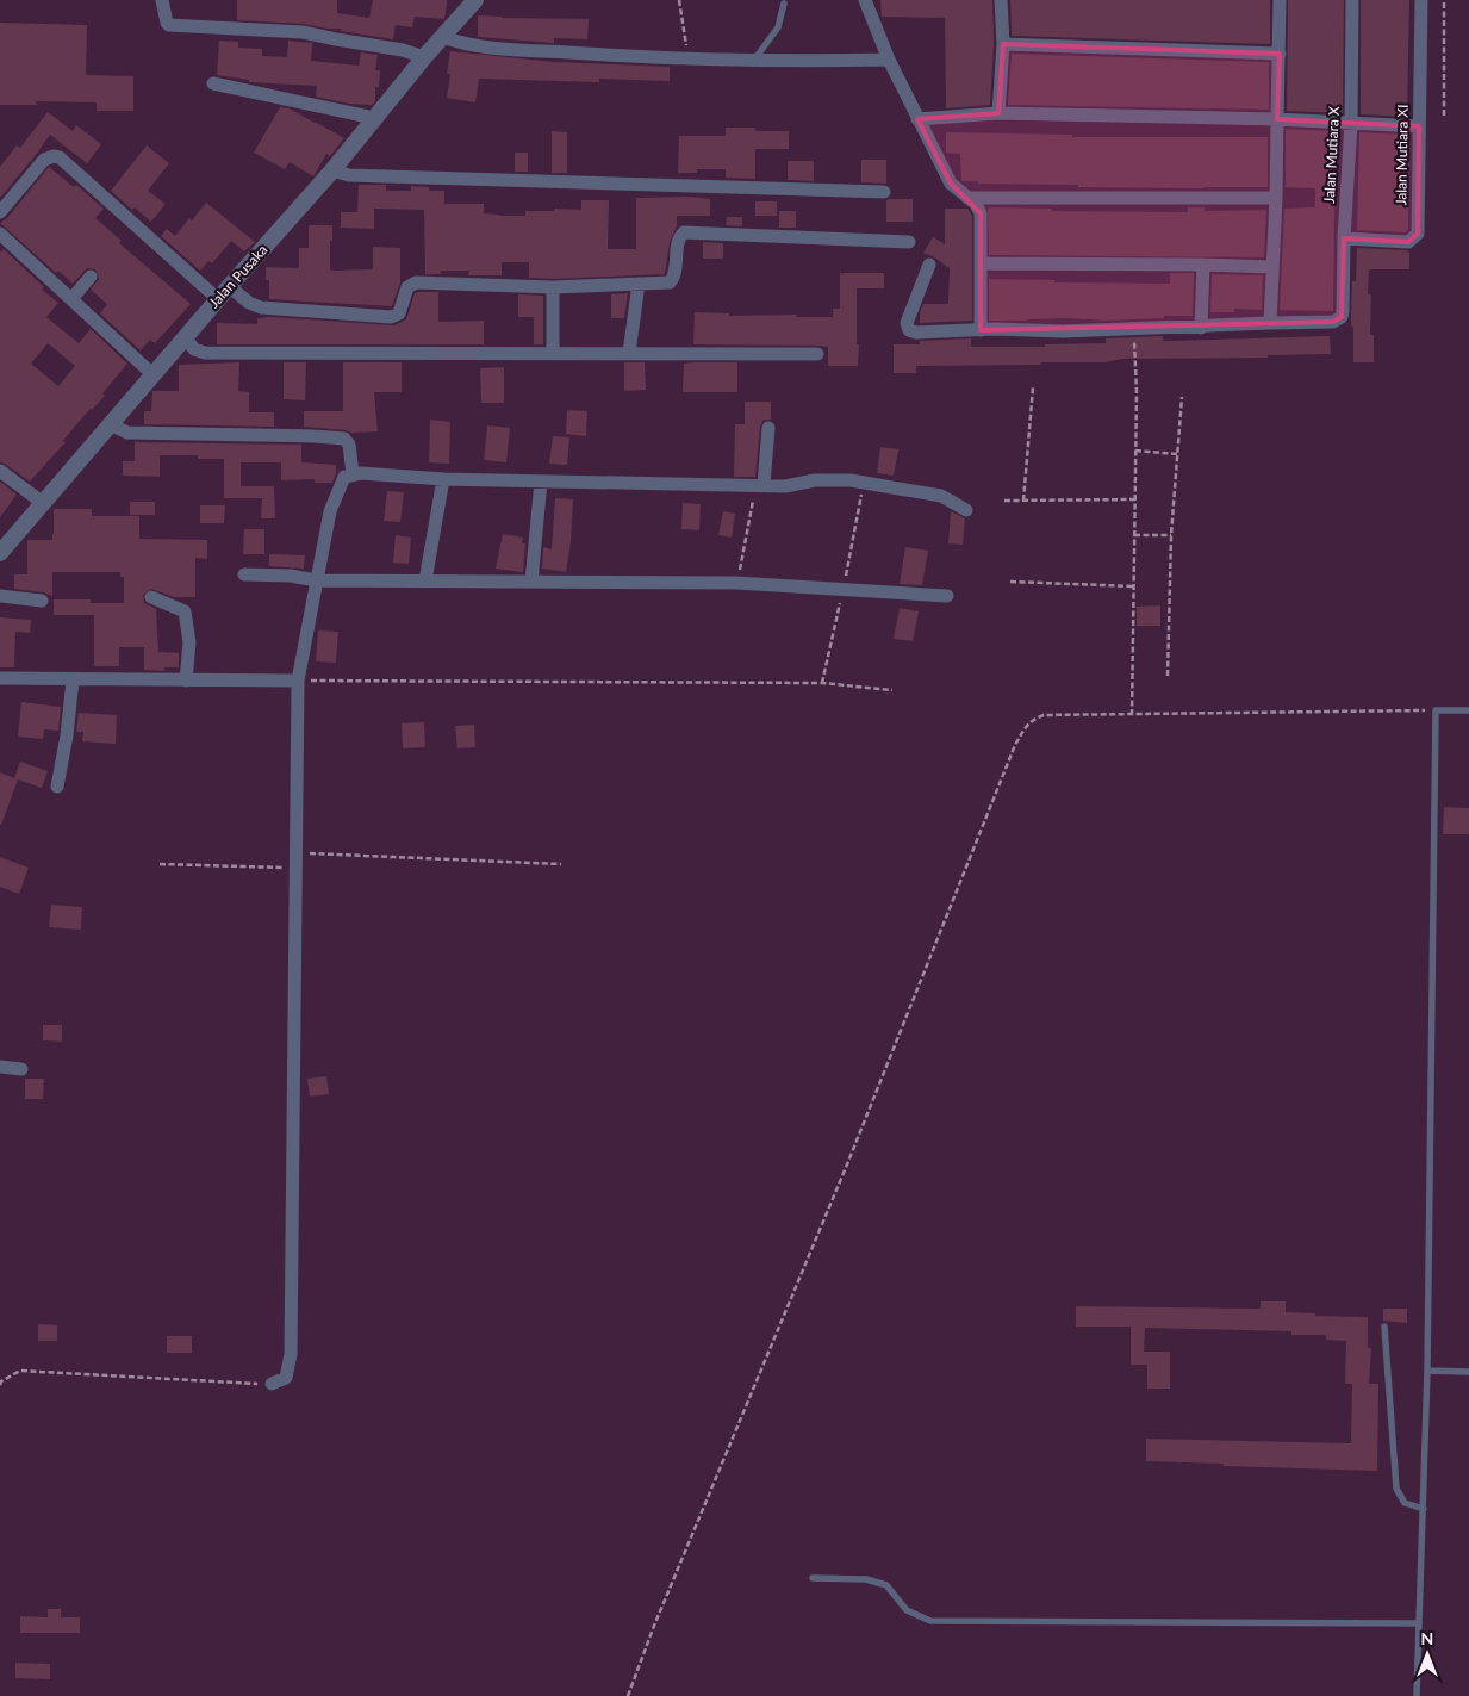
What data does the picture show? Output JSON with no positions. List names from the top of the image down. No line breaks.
{"streets":{"street":["Jalan Mutiara X","Jalan Mutiara XI","Jalan Pusaka"]},"crossings":[["Jalan Mutiara X","Jalan Mutiara XI"]],"north":"top"}
